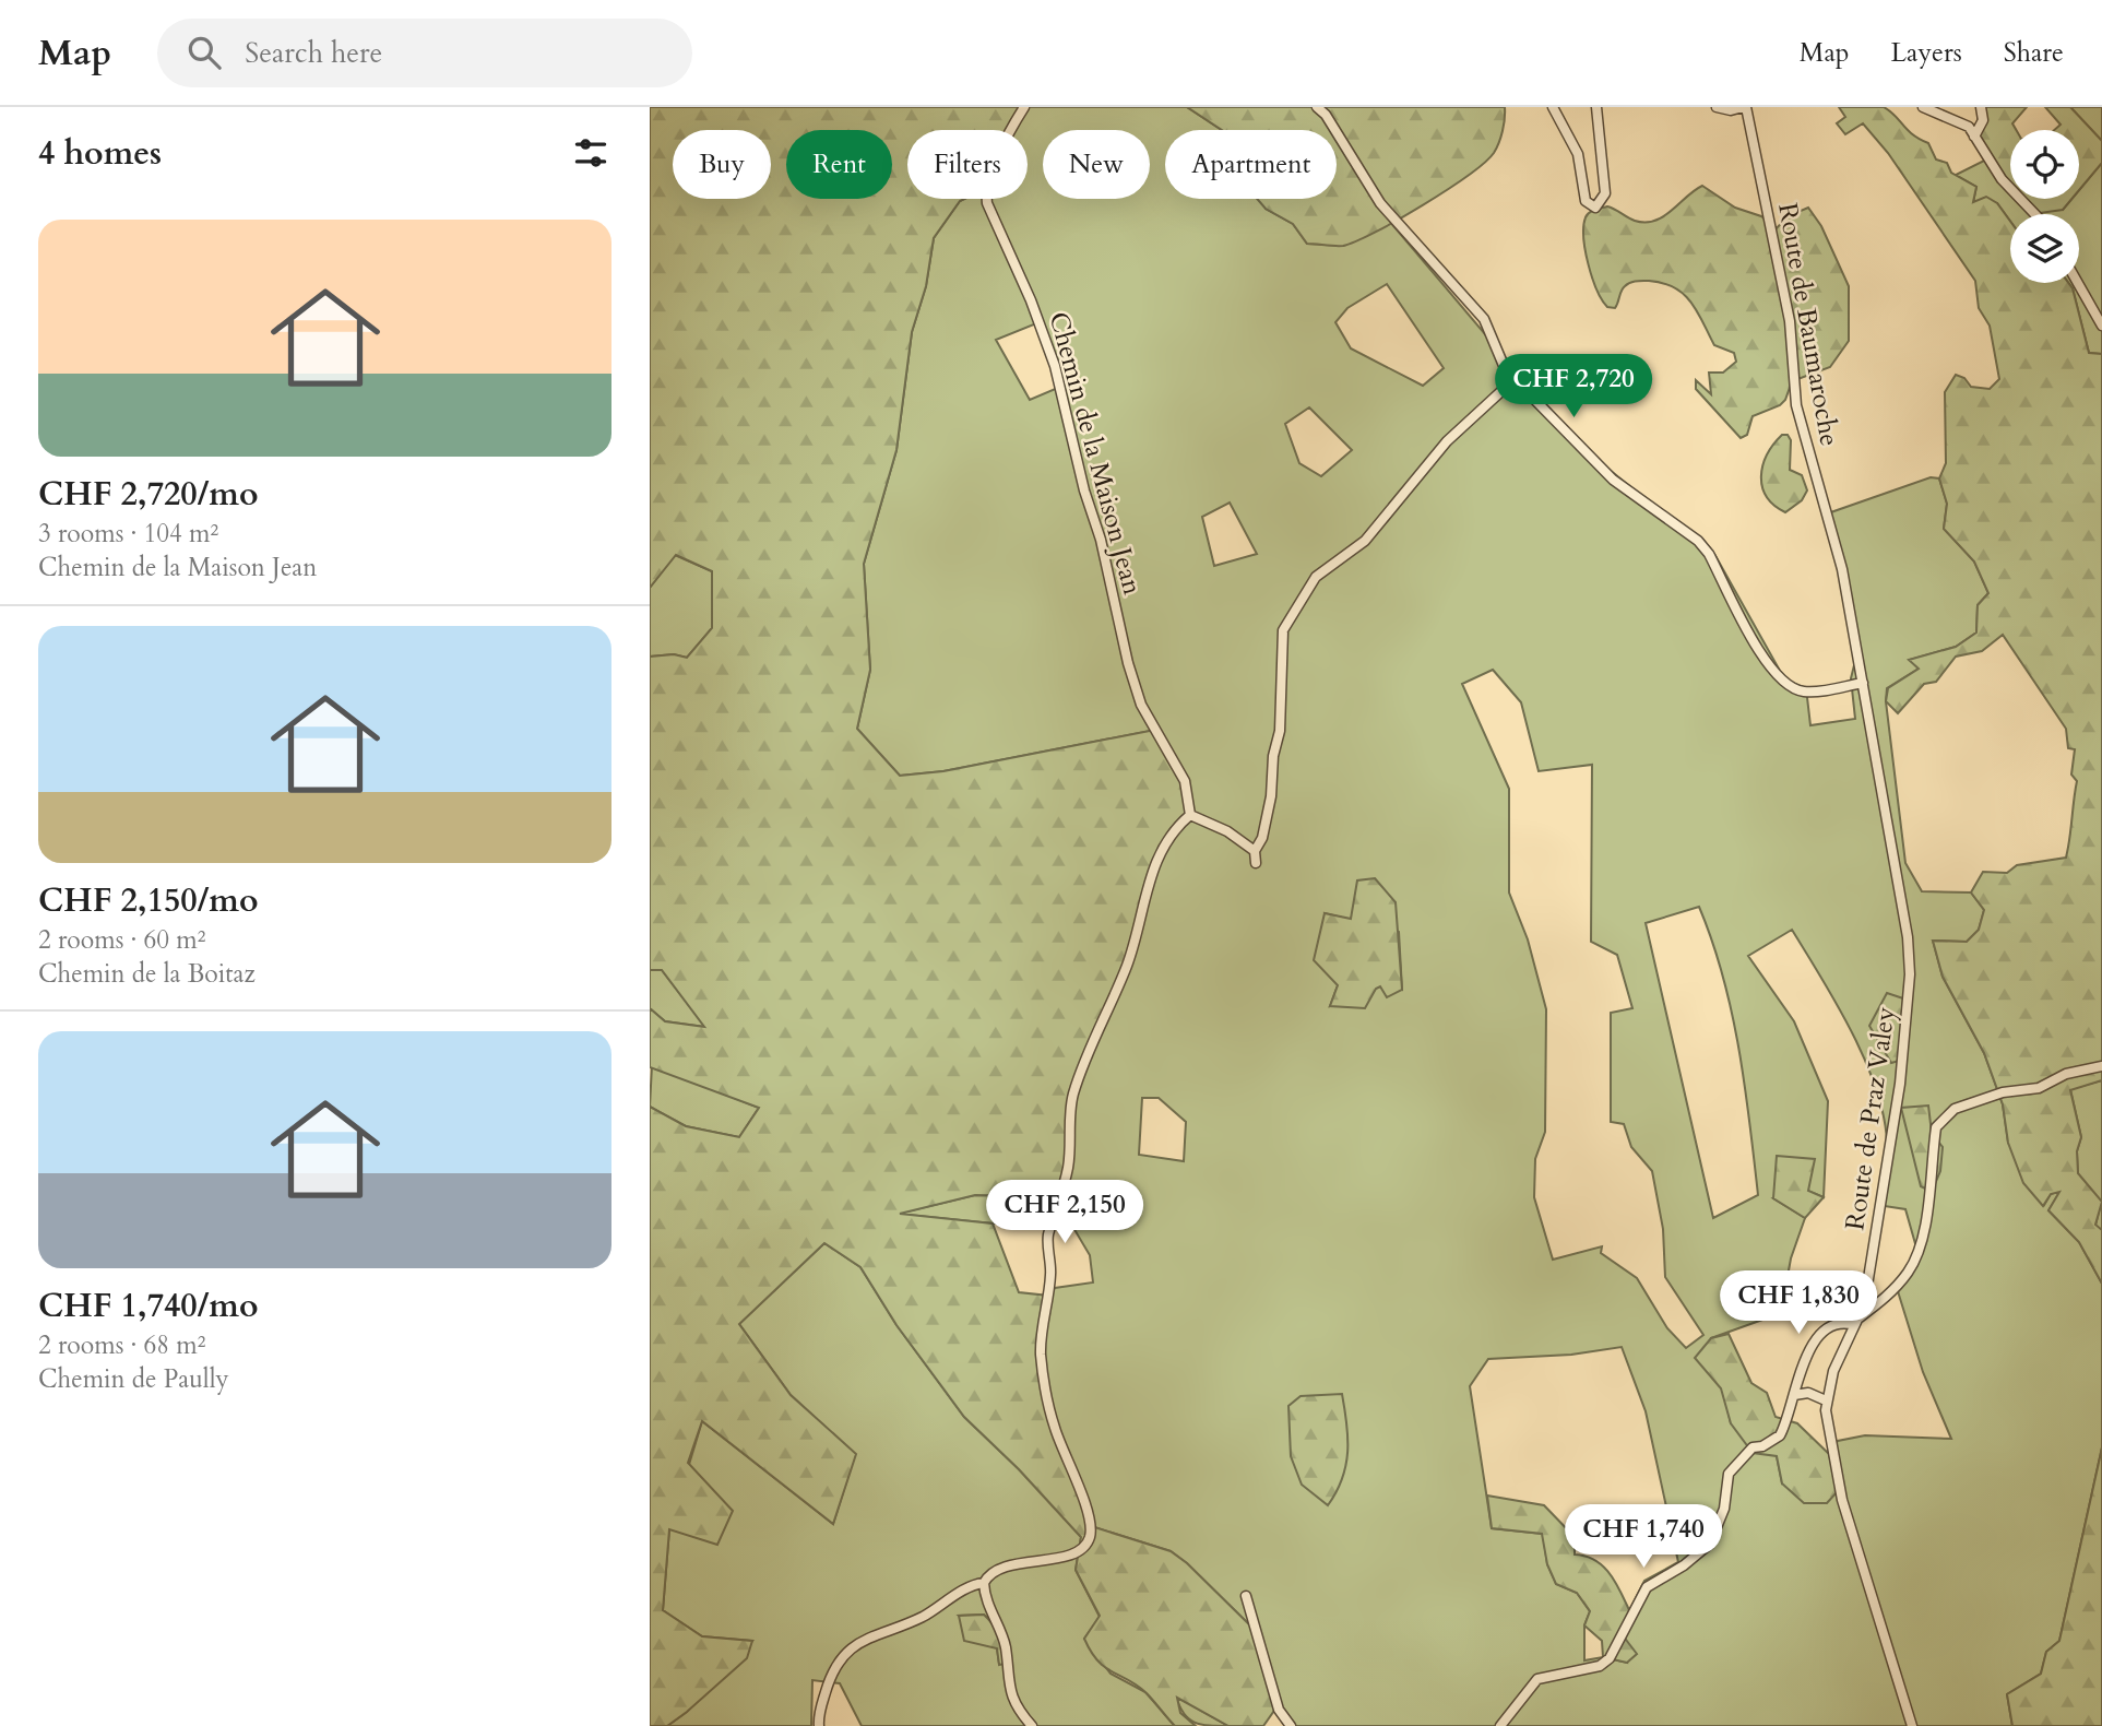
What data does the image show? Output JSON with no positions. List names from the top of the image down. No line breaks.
{"streets":{"street":["Route de Baumaroche","Chemin de la Maison Jean","Route de Praz Valey"]},"crossings":[["Route de Baumaroche","Route de Praz Valey"]],"page":{"header":"Map","search":"Search here","nav":["Map","Layers","Share"],"heading":"4 homes","chip":["Buy","Rent","Filters","New","Apartment"],"list":[{"name":"CHF 2,720/mo","note":"3 rooms · 104 m² · Chemin de la Maison Jean"},{"name":"CHF 2,150/mo","note":"2 rooms · 60 m² · Chemin de la Boitaz"},{"name":"CHF 1,740/mo","note":"2 rooms · 68 m² · Chemin de Paully"}],"price":["CHF 2,720","CHF 2,150","CHF 1,830","CHF 1,740"]}}
